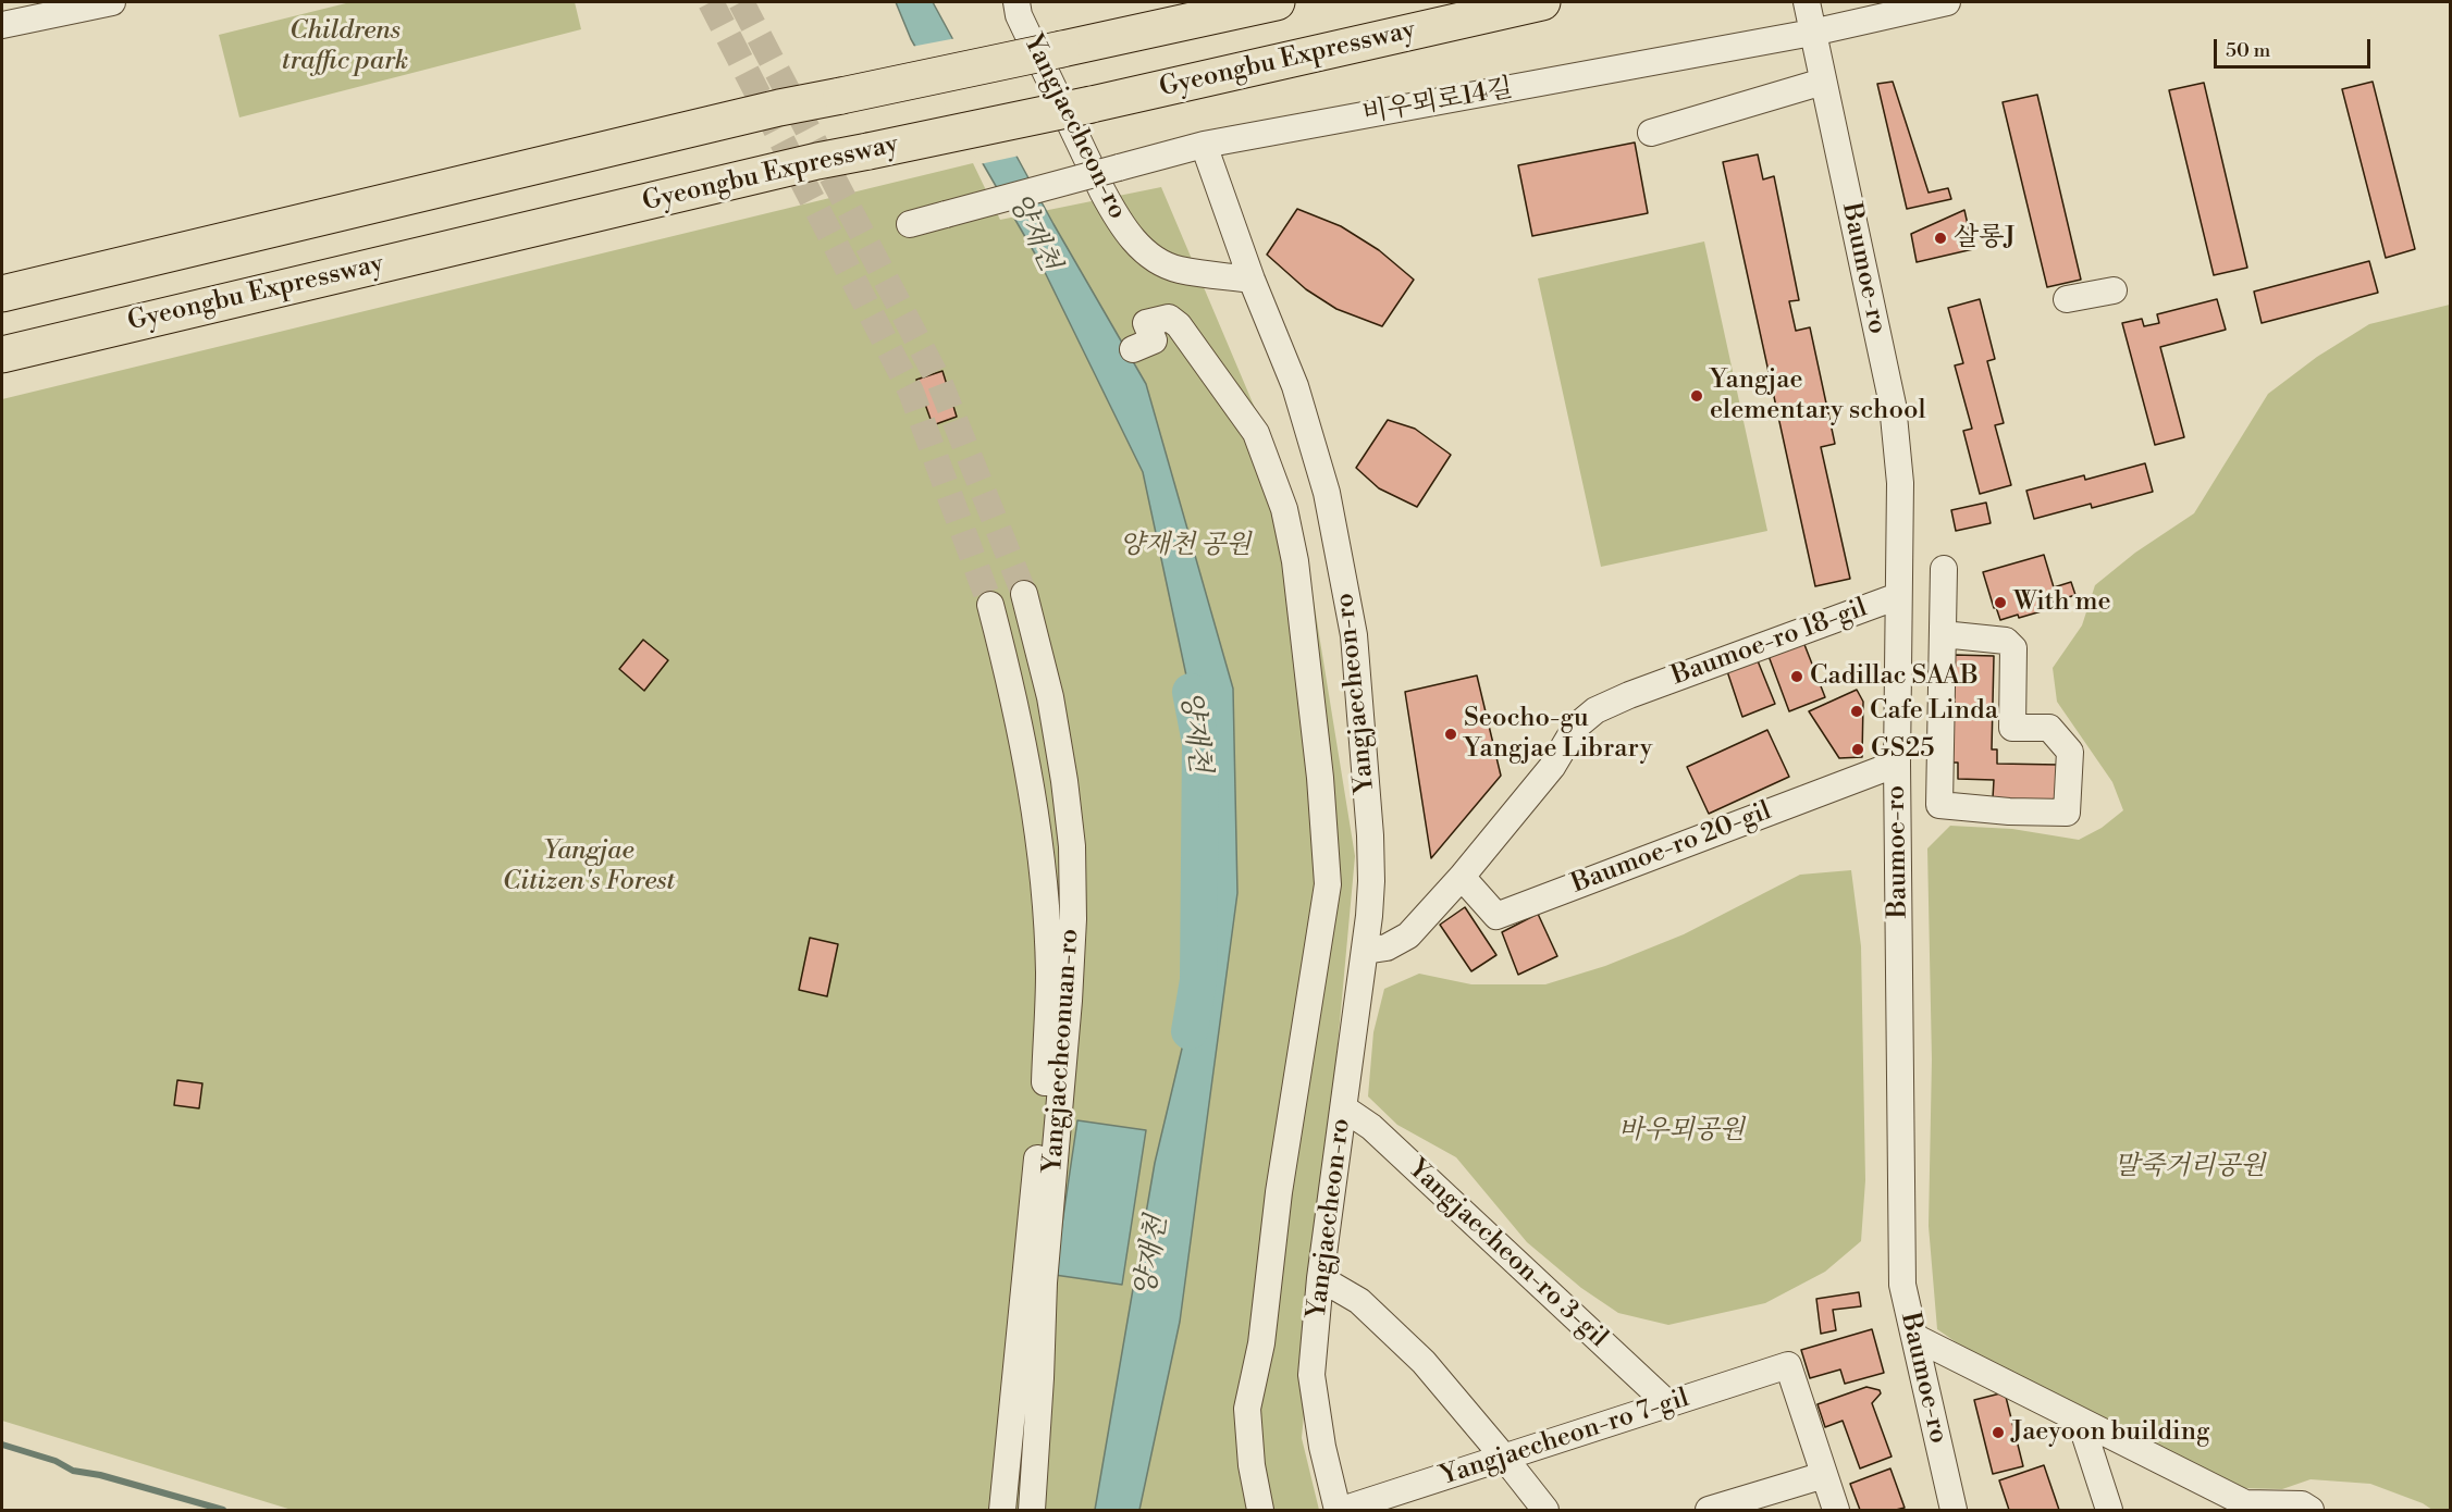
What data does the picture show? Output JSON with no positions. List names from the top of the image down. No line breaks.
{"streets":{"highway":["Gyeongbu Expressway"],"street":["비우뫼로14길","Yangjaecheon-ro","Baumoe-ro","Baumoe-ro 18-gil","Baumoe-ro 20-gil","Yangjaecheonuan-ro","Yangjaecheon-ro 3-gil","Yangjaecheon-ro 7-gil"]},"crossings":[["비우뫼로14길","Baumoe-ro"],["Yangjaecheon-ro","Baumoe-ro 18-gil"],["Yangjaecheon-ro","Yangjaecheon-ro 3-gil"],["Yangjaecheon-ro","Yangjaecheon-ro 7-gil"],["Baumoe-ro","Baumoe-ro 18-gil"],["Baumoe-ro","Baumoe-ro 20-gil"],["Baumoe-ro 18-gil","Baumoe-ro 20-gil"],["Yangjaecheon-ro 3-gil","Yangjaecheon-ro 7-gil"]],"water":["양재천"],"parks":["Childrens traffic park","양재천 공원","Yangjae Citizen's Forest","바우뫼공원","말죽거리공원"],"places":["살롱J","Yangjae elementary school","With me","Cadillac SAAB","Cafe Linda","Seocho-gu Yangjae Library","GS25","Jaeyoon building"],"scale_bar":"50 m"}
